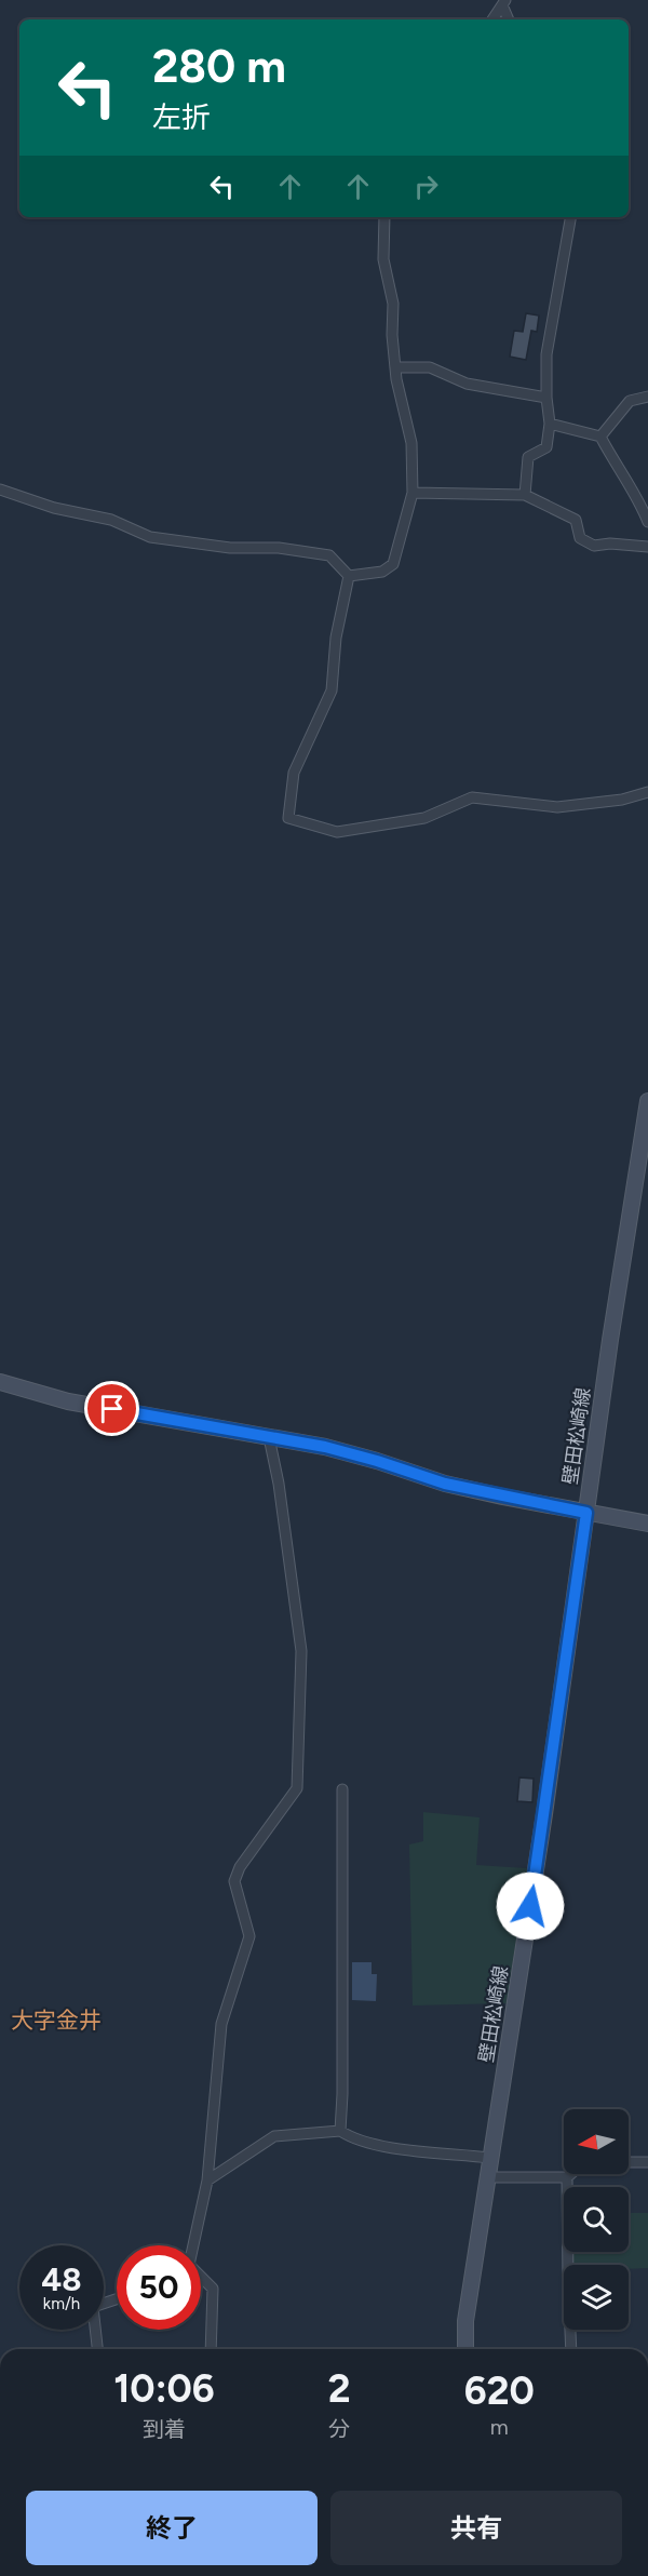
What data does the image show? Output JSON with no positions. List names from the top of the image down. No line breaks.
{"streets":{"main road":["壁田松崎線"]},"districts":["大字金井"],"north":"left","page":{"turn":["280 m","左折"],"speed":"48 km/h","limit":"50","eta":["10:06","到着","2","分","620","m"],"buttons":["終了","共有"]}}
